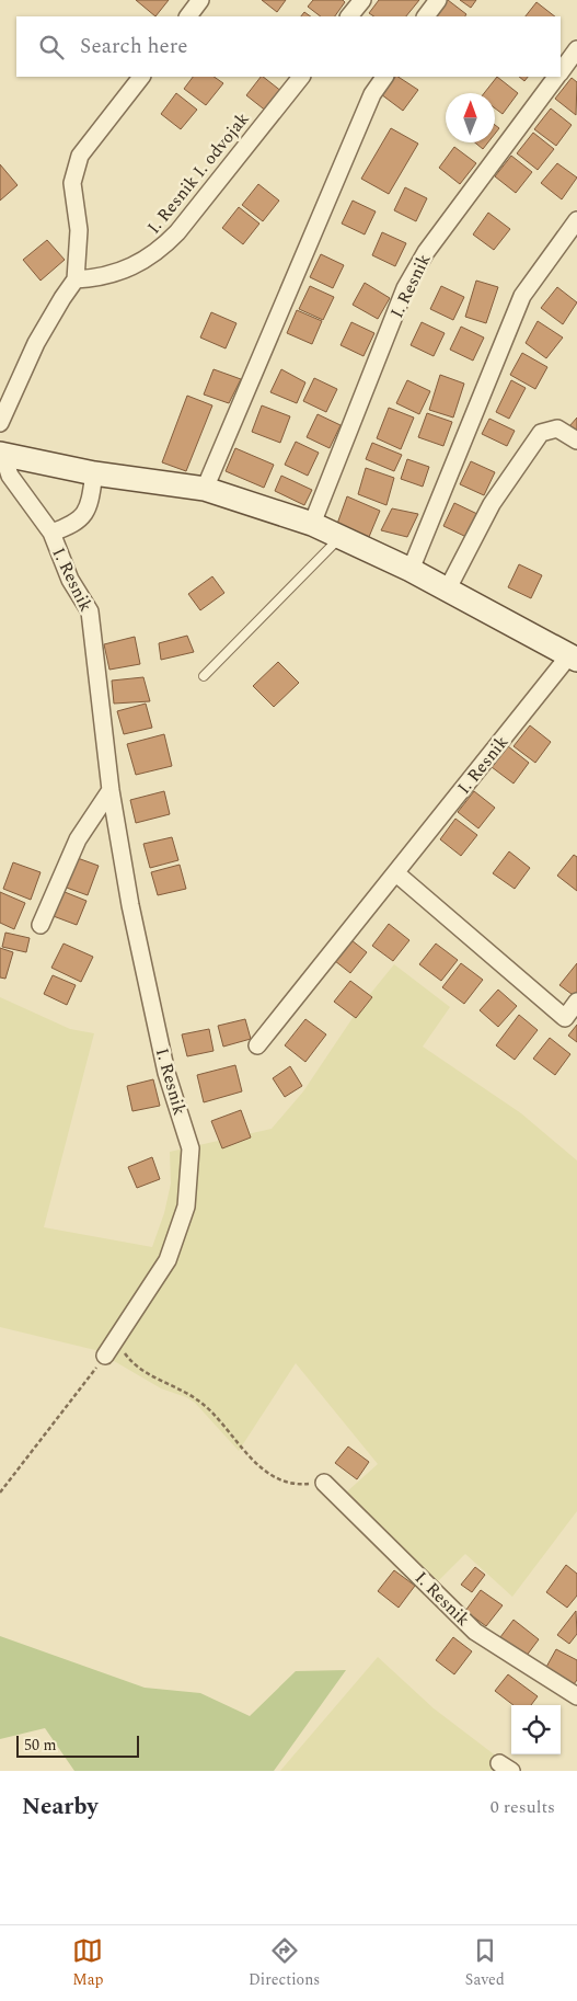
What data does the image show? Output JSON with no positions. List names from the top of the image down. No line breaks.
{"streets":{"street":["I. Resnik I. odvojak","I. Resnik"]},"scale_bar":"50 m","north":"top","page":{"search":"Search here","scale":"50 m","heading":["Nearby","0 results"],"nav":["Map","Directions","Saved"]}}
